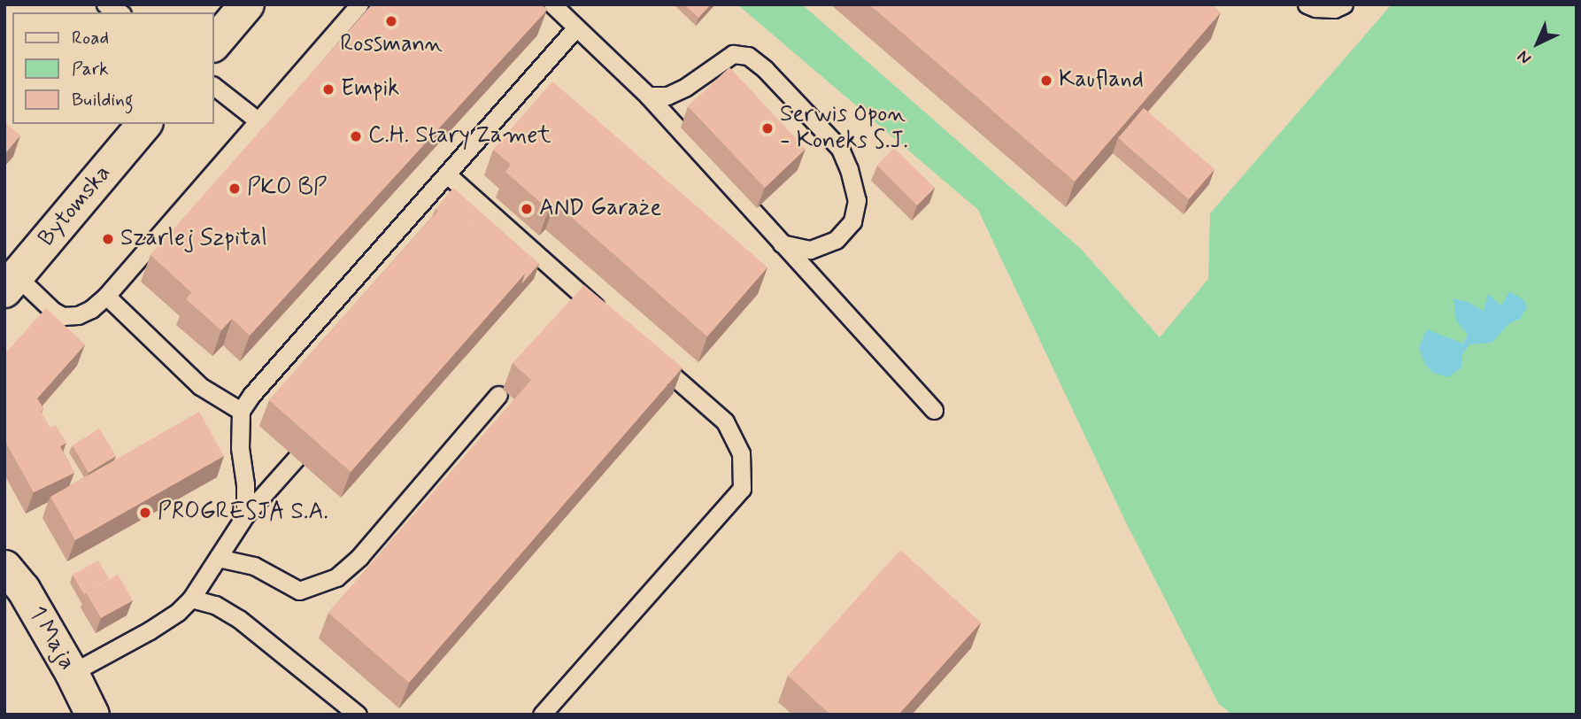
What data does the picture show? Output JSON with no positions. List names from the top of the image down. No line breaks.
{"streets":{"street":["Bytomska","1 Maja"]},"places":["Rossmann","Kaufland","Empik","Serwis Opon - Koneks S.J.","C.H. Stary Zamet","PKO BP","AND Garaże","Szarlej Szpital","PROGRESJA S.A."],"legend":["Road","Park","Building"],"north":"bottom left"}
